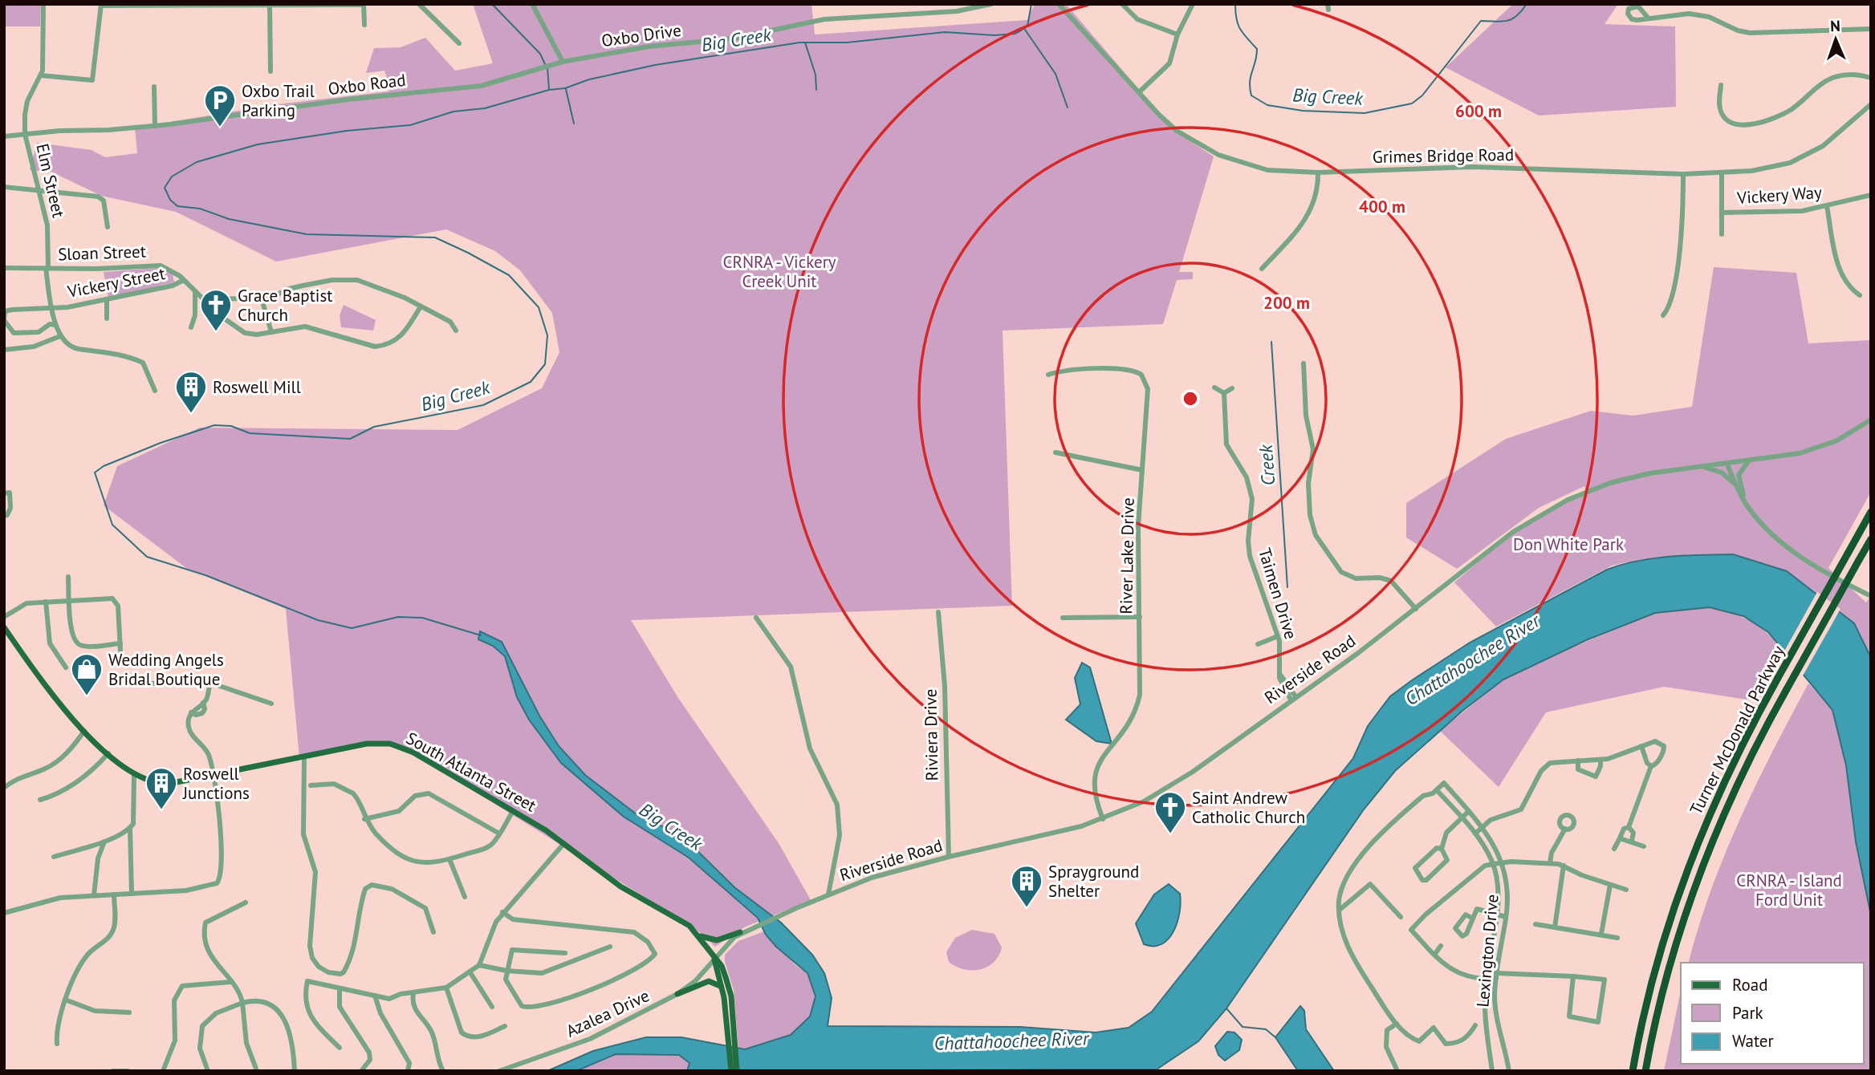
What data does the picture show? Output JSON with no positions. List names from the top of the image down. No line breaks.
{"streets":{"highway":["Turner McDonald Parkway"],"main road":["South Atlanta Street"],"street":["Oxbo Drive","Oxbo Road","Grimes Bridge Road","Elm Street","Vickery Way","Sloan Street","Vickery Street","River Lake Drive","Taimen Drive","Riverside Road","Riviera Drive","Lexington Drive","Azalea Drive"]},"crossings":[["Oxbo Drive","Oxbo Road"],["Oxbo Road","Elm Street"],["Elm Street","Sloan Street"],["Elm Street","Vickery Street"],["Sloan Street","Vickery Street"],["River Lake Drive","Riverside Road"],["Taimen Drive","Riverside Road"],["Riverside Road","Riviera Drive"],["Riverside Road","South Atlanta Street"],["Riverside Road","Azalea Drive"],["South Atlanta Street","Azalea Drive"]],"water":["Big Creek","Creek","Chattahoochee River"],"parks":["CRNRA - Vickery Creek Unit","Don White Park","CRNRA - Island Ford Unit"],"places":{"parking":["Oxbo Trail Parking"],"church":["Grace Baptist Church","Saint Andrew Catholic Church"],"building":["Roswell Mill","Roswell Junctions","Sprayground Shelter"],"shop":["Wedding Angels Bridal Boutique"]},"legend":["Road","Park","Water"],"north":"top","rings":["600 m","400 m","200 m"]}
